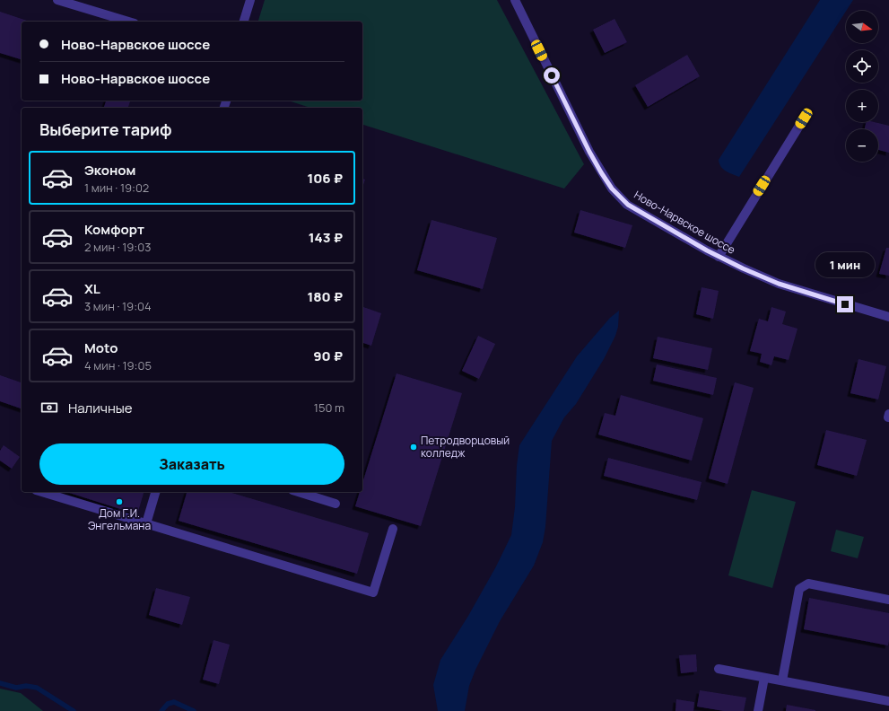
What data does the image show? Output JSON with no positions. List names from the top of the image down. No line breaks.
{"streets":{"street":["Ново-Нарвское шоссе"]},"places":["Петродворцовый колледж","Дом Г.И. Энгельмана"],"north":"right","page":{"map_buttons":["+","−"],"banner":["Ново-Нарвское шоссе","Ново-Нарвское шоссе"],"heading":"Выберите тариф","list":[{"name":"Эконом","note":"1 мин · 19:02","value":"106 ₽"},{"name":"Комфорт","note":"2 мин · 19:03","value":"143 ₽"},{"name":"XL","note":"3 мин · 19:04","value":"180 ₽"},{"name":"Moto","note":"4 мин · 19:05","value":"90 ₽"}],"bubble":"1 мин","pay":["Наличные","150 m"],"buttons":"Заказать"}}
